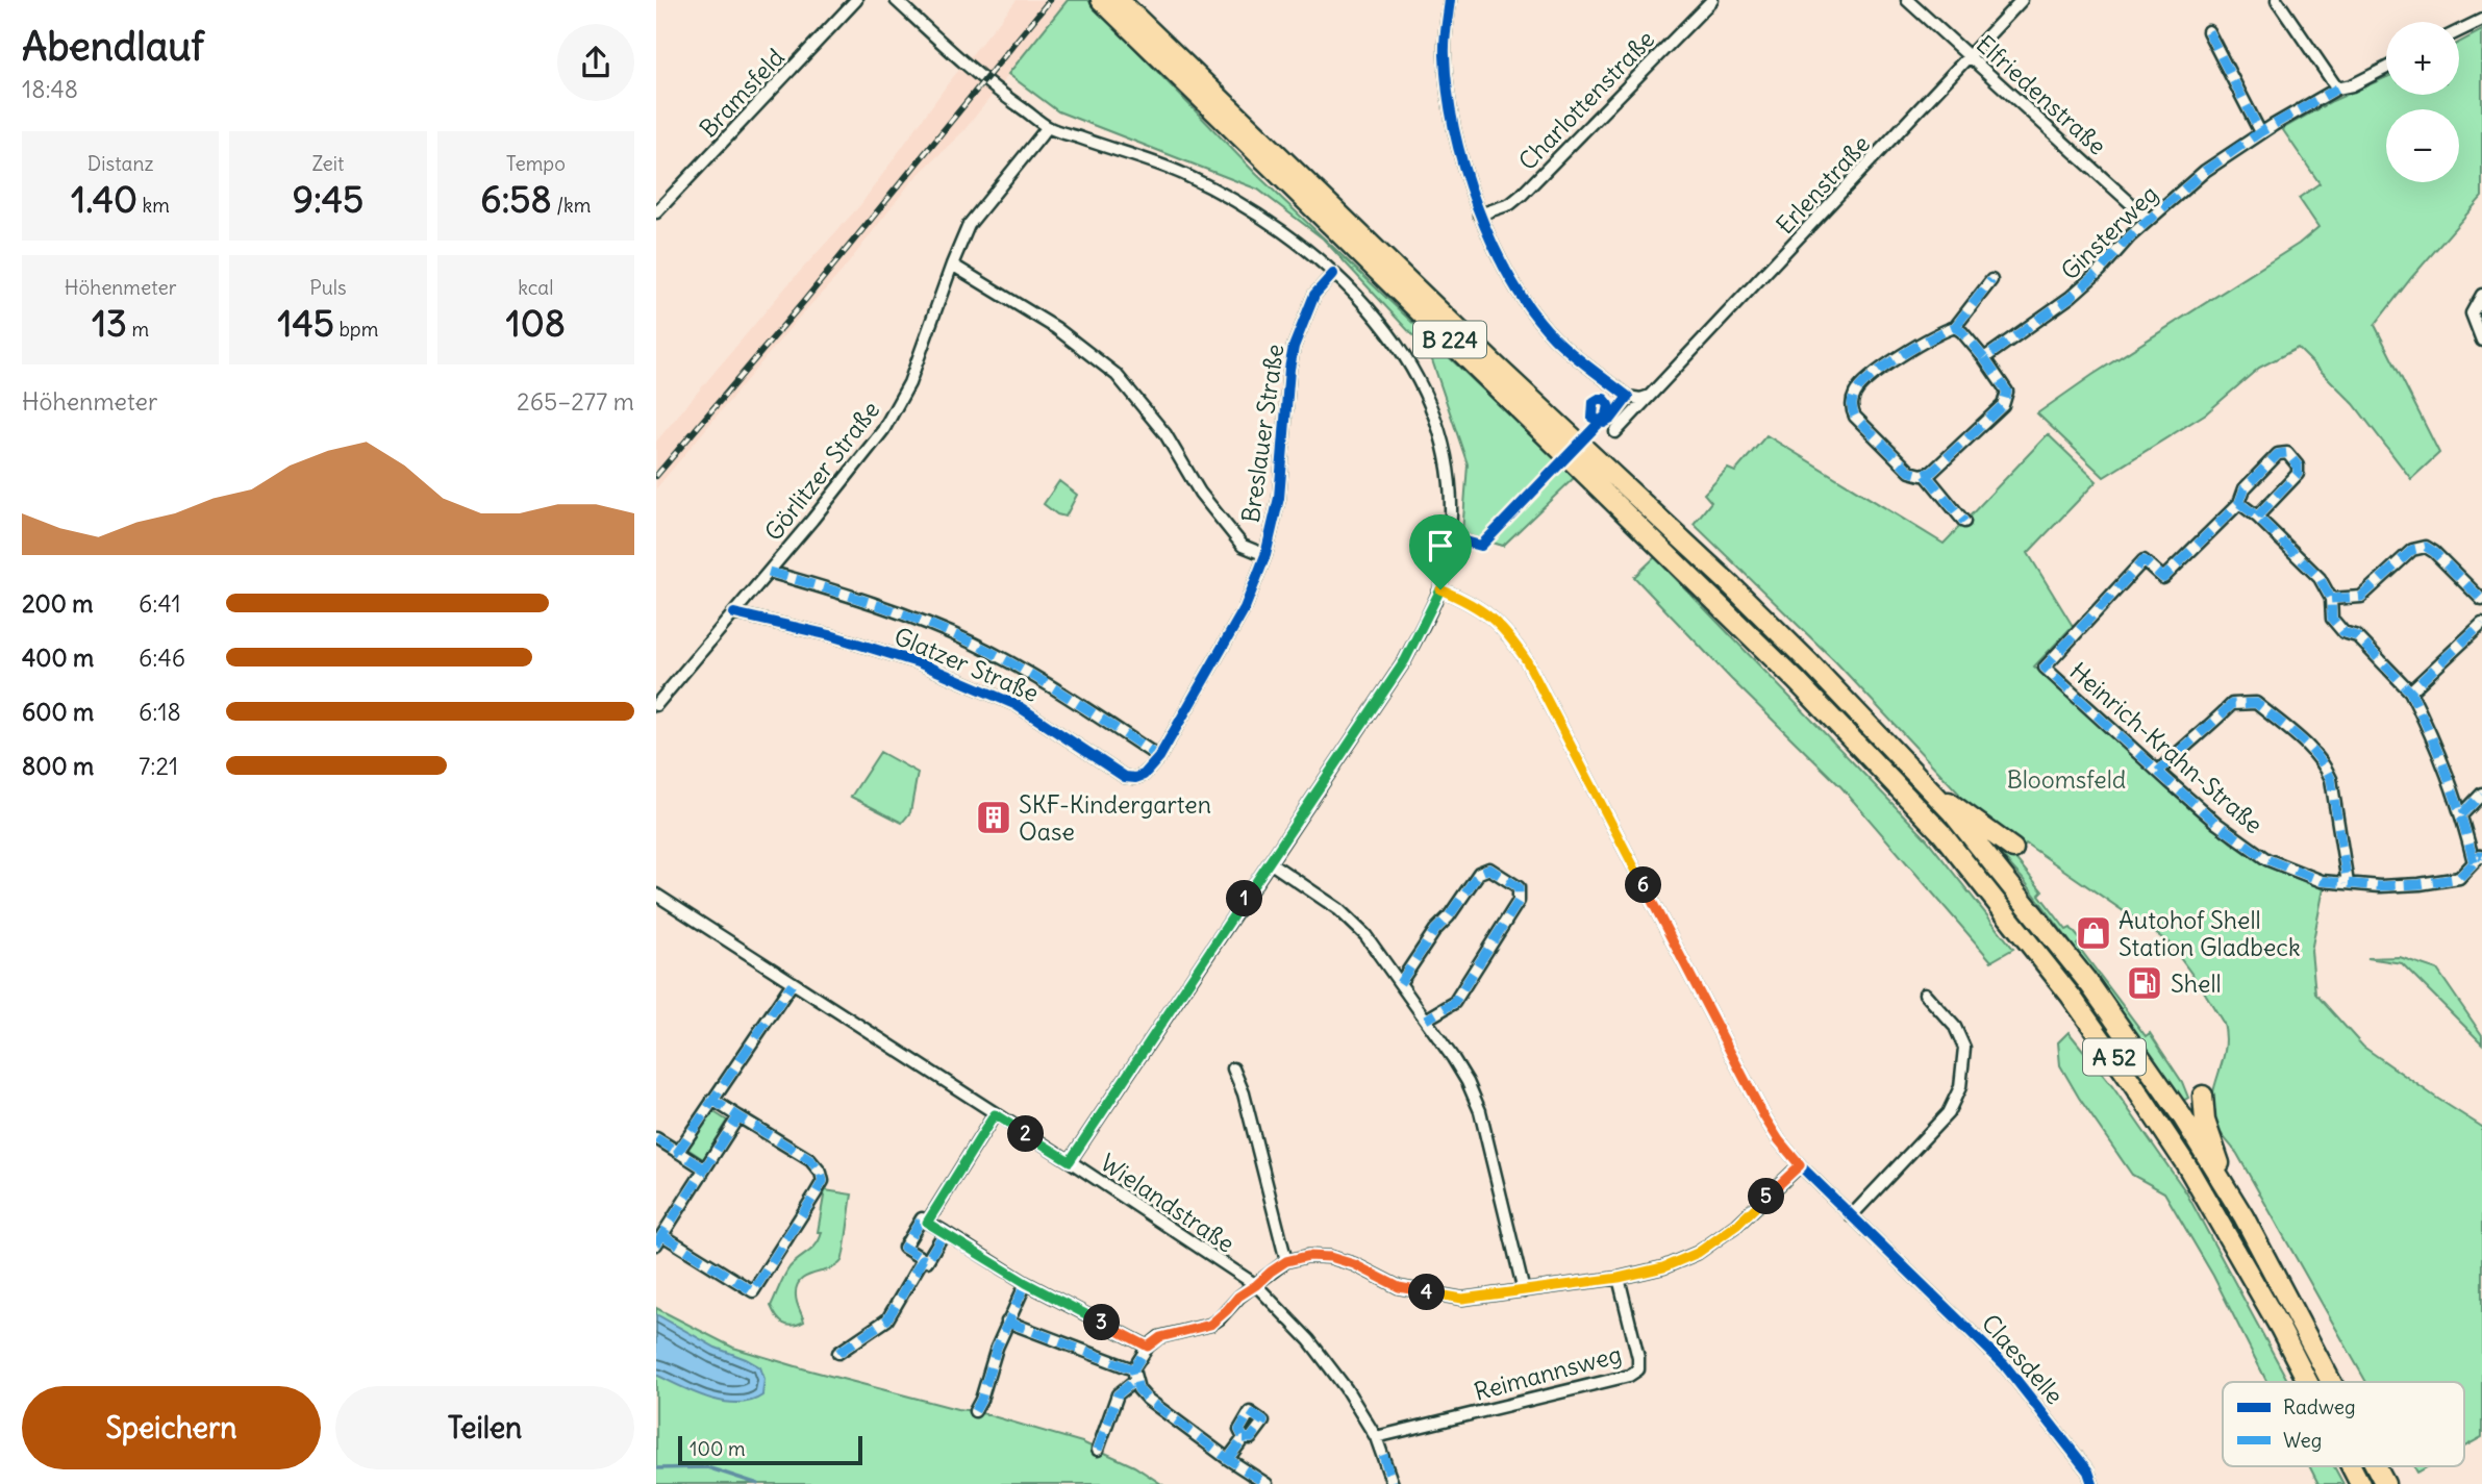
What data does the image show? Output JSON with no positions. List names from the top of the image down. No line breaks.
{"streets":{"highway":["B 224","A 52"],"street":["Bramsfeld","Elfriedenstraße","Charlottenstraße","Erlenstraße","Ginsterweg","Breslauer Straße","Görlitzer Straße","Glatzer Straße","Heinrich-Krahn-Straße","Wielandstraße","Claesdelle","Reimannsweg"]},"crossings":[["Elfriedenstraße","Erlenstraße"],["Elfriedenstraße","Ginsterweg"],["B 224","A 52"],["Breslauer Straße","Glatzer Straße"],["Görlitzer Straße","Glatzer Straße"],["Wielandstraße","Reimannsweg"]],"parks":["Bloomsfeld"],"places":{"building":["SKF-Kindergarten Oase"],"shop":["Autohof Shell Station Gladbeck"],"fuel station":["Shell"]},"legend":["Radweg","Weg"],"scale_bar":"100 m","page":{"heading":["Abendlauf","18:48"],"map_buttons":["+","−"],"stats":[["Distanz","1.40 km"],["Zeit","9:45"],["Tempo","6:58 /km"],["Höhenmeter","13 m"],["Puls","145 bpm"],["kcal","108"]],"chart":["Höhenmeter","265–277 m"],"list":[{"name":"200 m","note":"6:41"},{"name":"400 m","note":"6:46"},{"name":"600 m","note":"6:18"},{"name":"800 m","note":"7:21"}],"pins":["6","1","2","5","4","3"],"buttons":["Speichern","Teilen"],"scale":"100 m"}}
